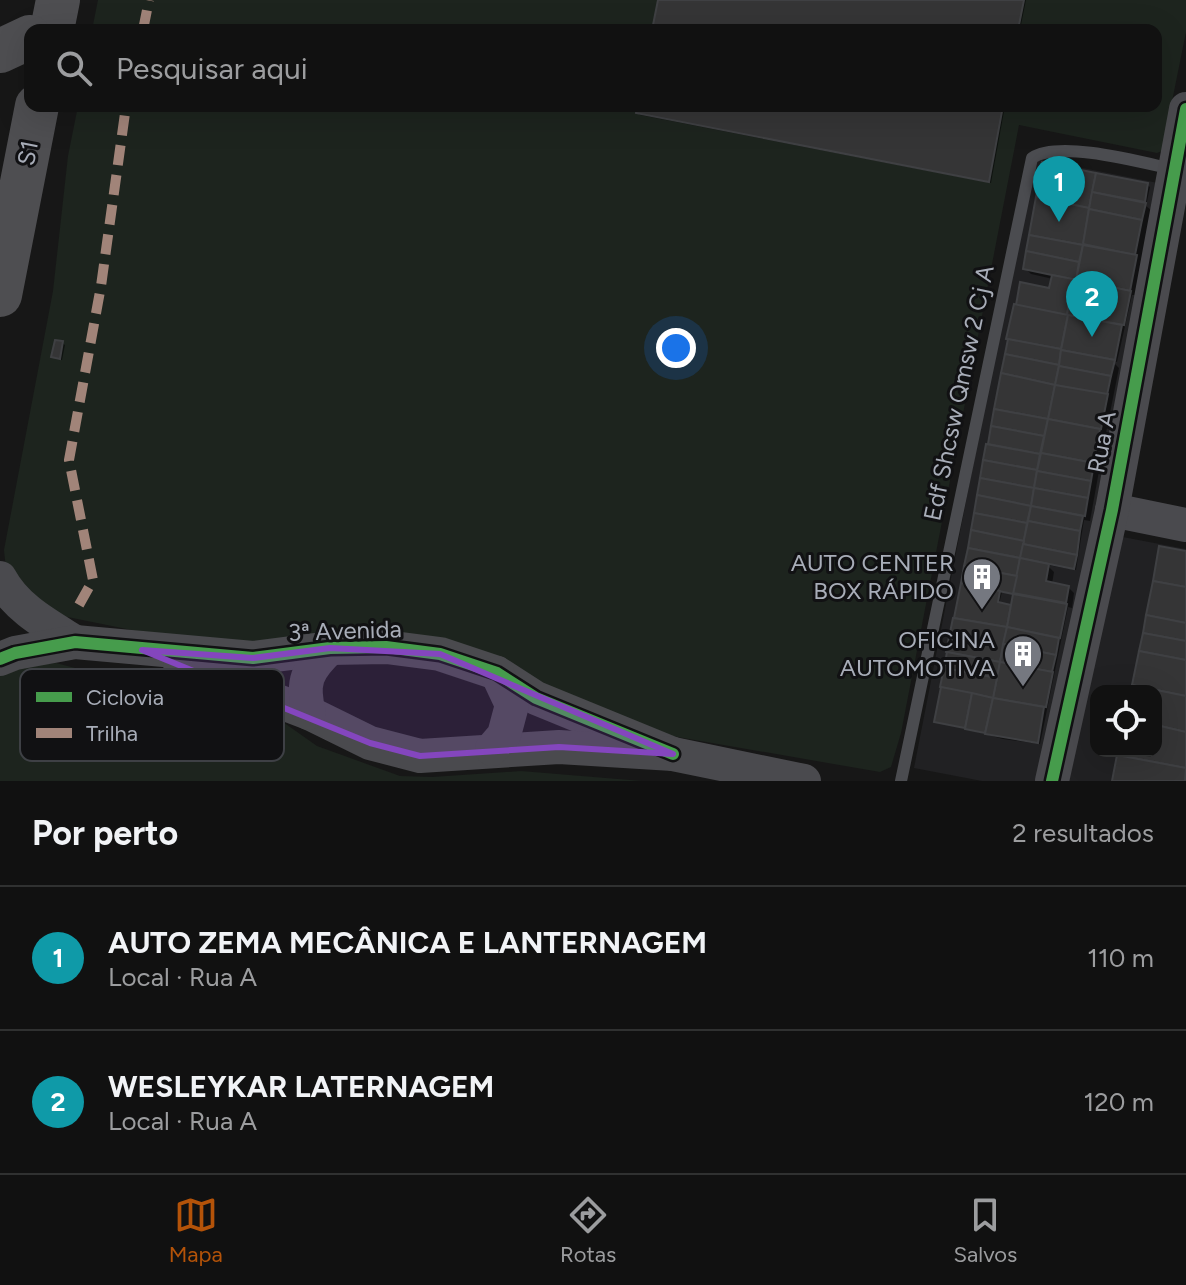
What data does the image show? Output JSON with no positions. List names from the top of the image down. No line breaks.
{"streets":{"highway":["S1"],"street":["Rua A","3ª Avenida"],"lane":["Edf Shcsw Qmsw 2 Cj A"]},"crossings":[["Edf Shcsw Qmsw 2 Cj A","Rua A"]],"places":{"building":["AUTO CENTER BOX RÁPIDO","OFICINA AUTOMOTIVA"]},"legend":["Ciclovia","Trilha"],"page":{"search":"Pesquisar aqui","pins":["1","2"],"heading":["Por perto","2 resultados"],"list":[{"mark":"1","name":"AUTO ZEMA MECÂNICA E LANTERNAGEM","note":"Local · Rua A","value":"110 m"},{"mark":"2","name":"WESLEYKAR LATERNAGEM","note":"Local · Rua A","value":"120 m"}],"nav":["Mapa","Rotas","Salvos"]}}
